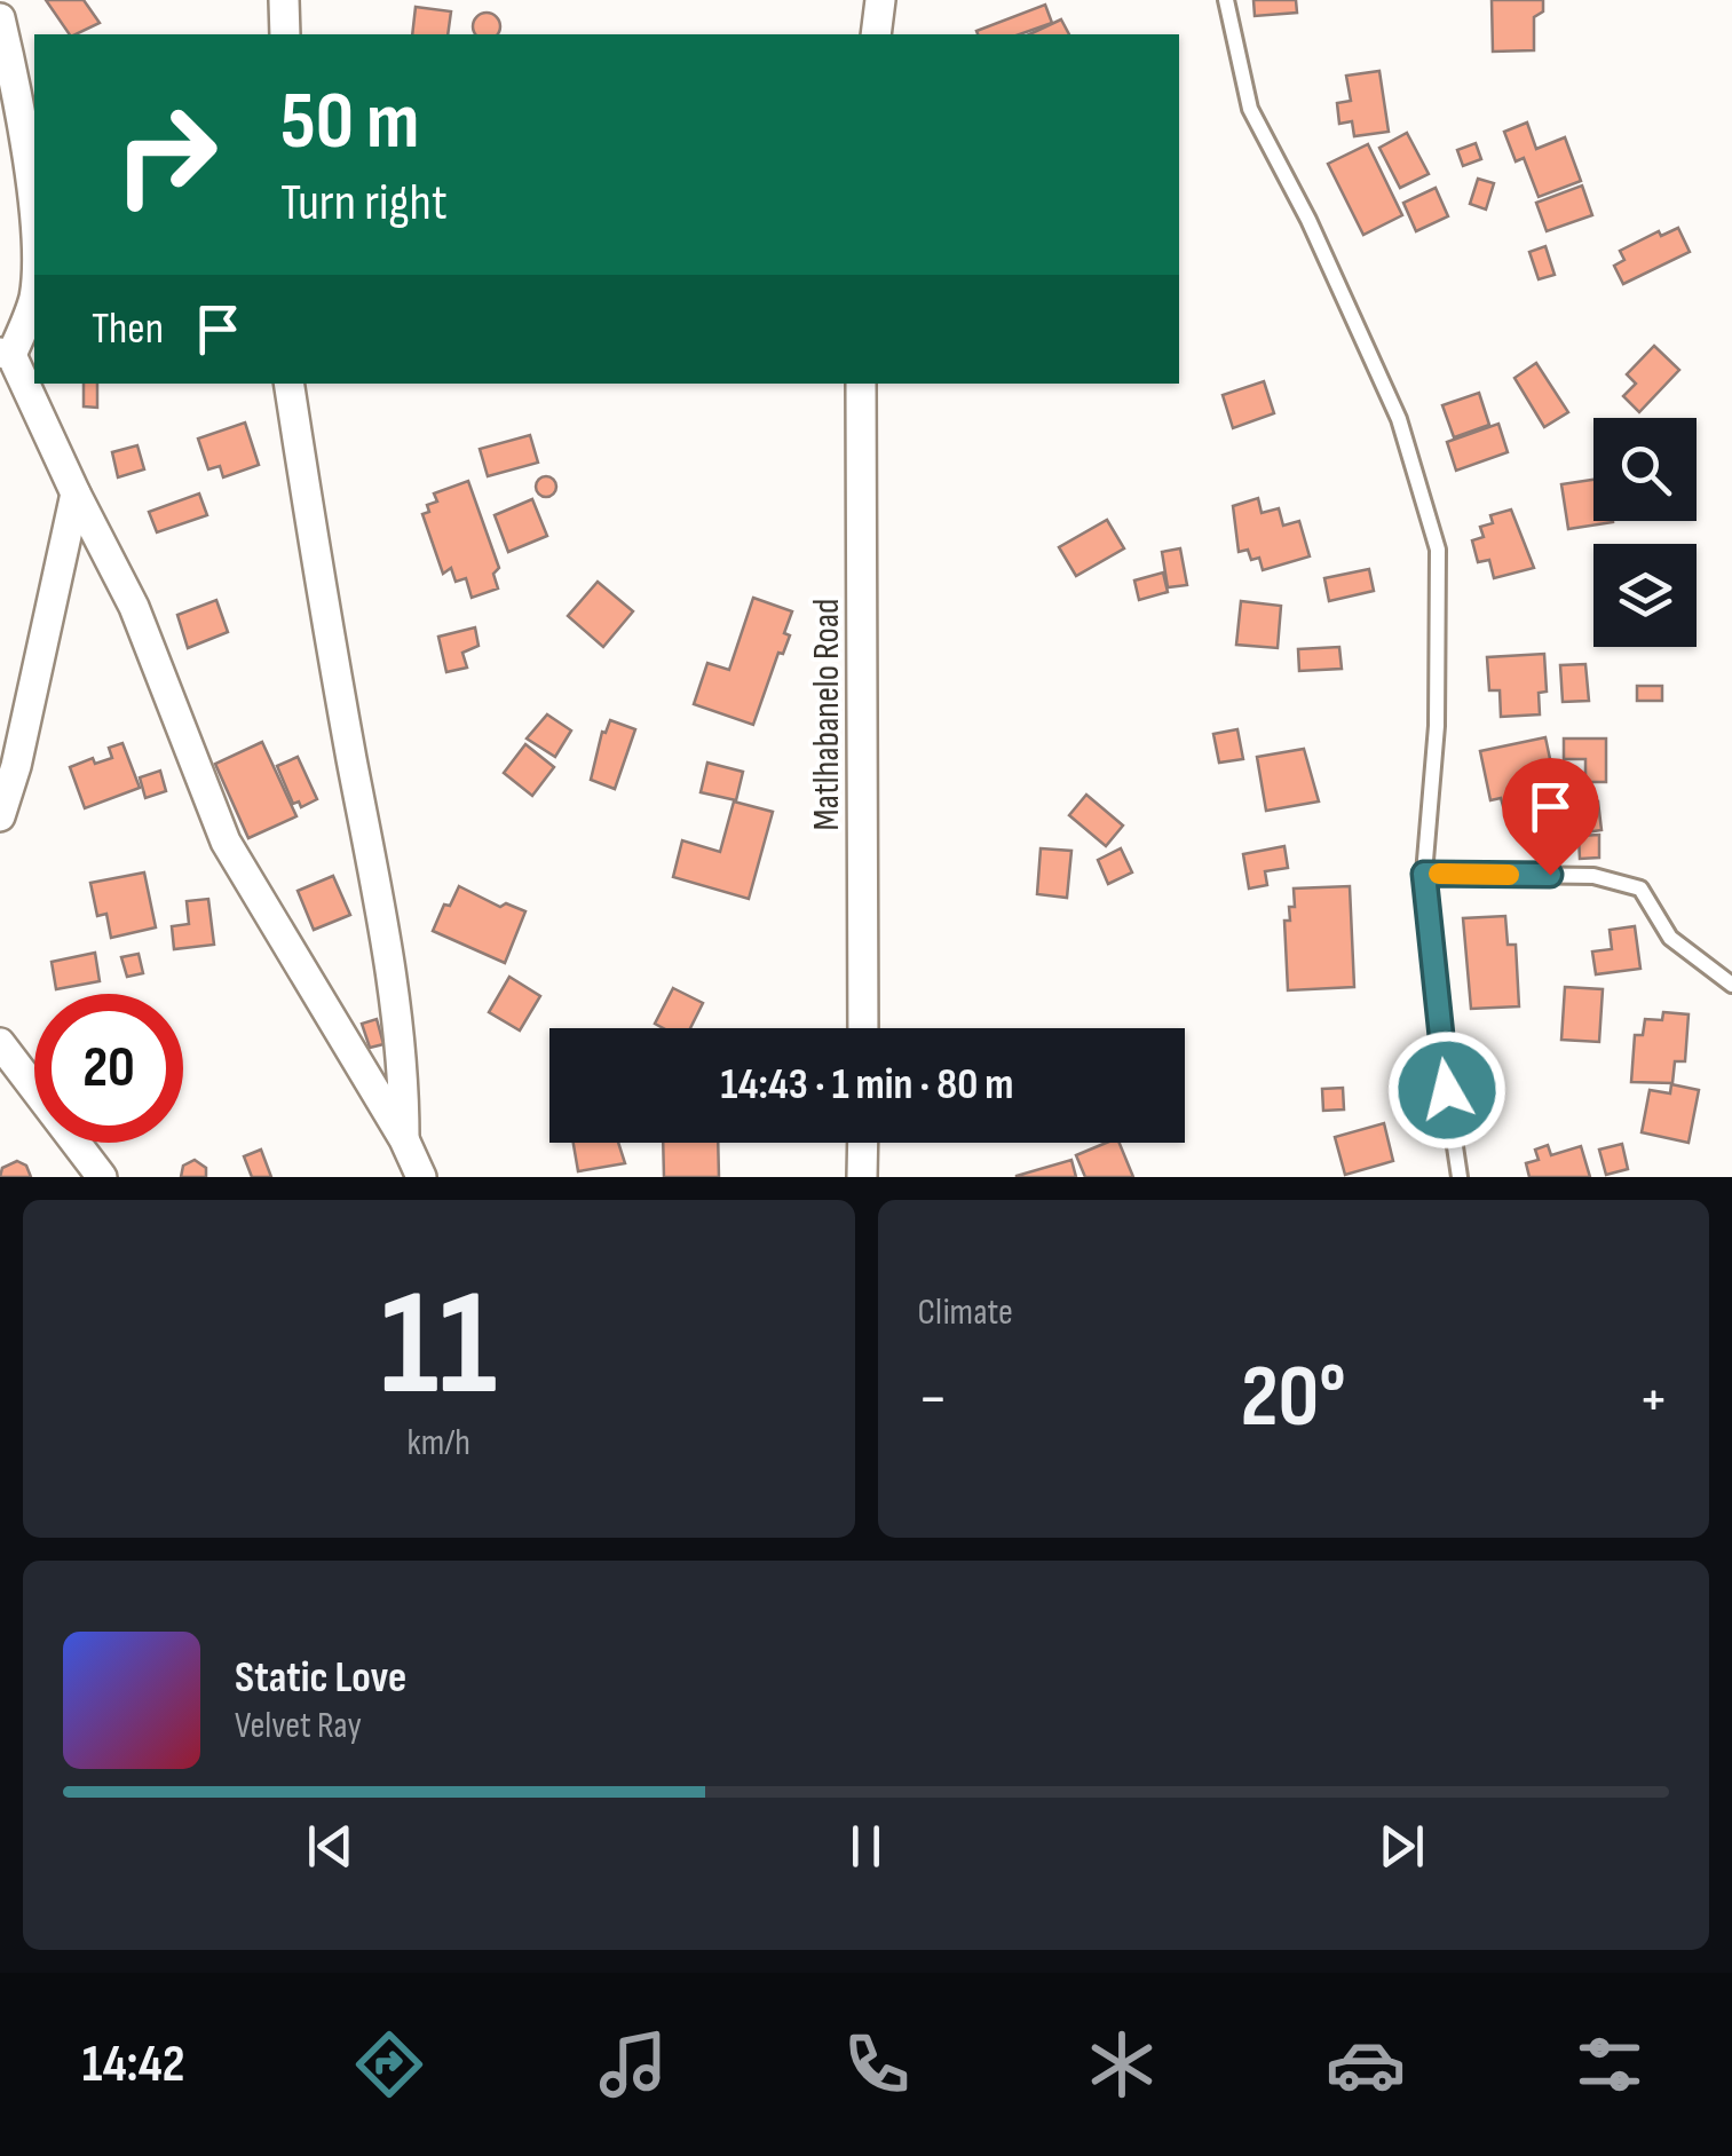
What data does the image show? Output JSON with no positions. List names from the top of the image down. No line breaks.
{"streets":{"street":["Matlhabanelo Road"]},"page":{"turn":["50 m","Turn right"],"then":"Then","limit":"20","trip":"14:43 · 1 min · 80 m","tile":[["11","km/h"],"Climate"],"heat":["−","20°","+"],"song":["Static Love","Velvet Ray"],"tabs":"14:42"}}
